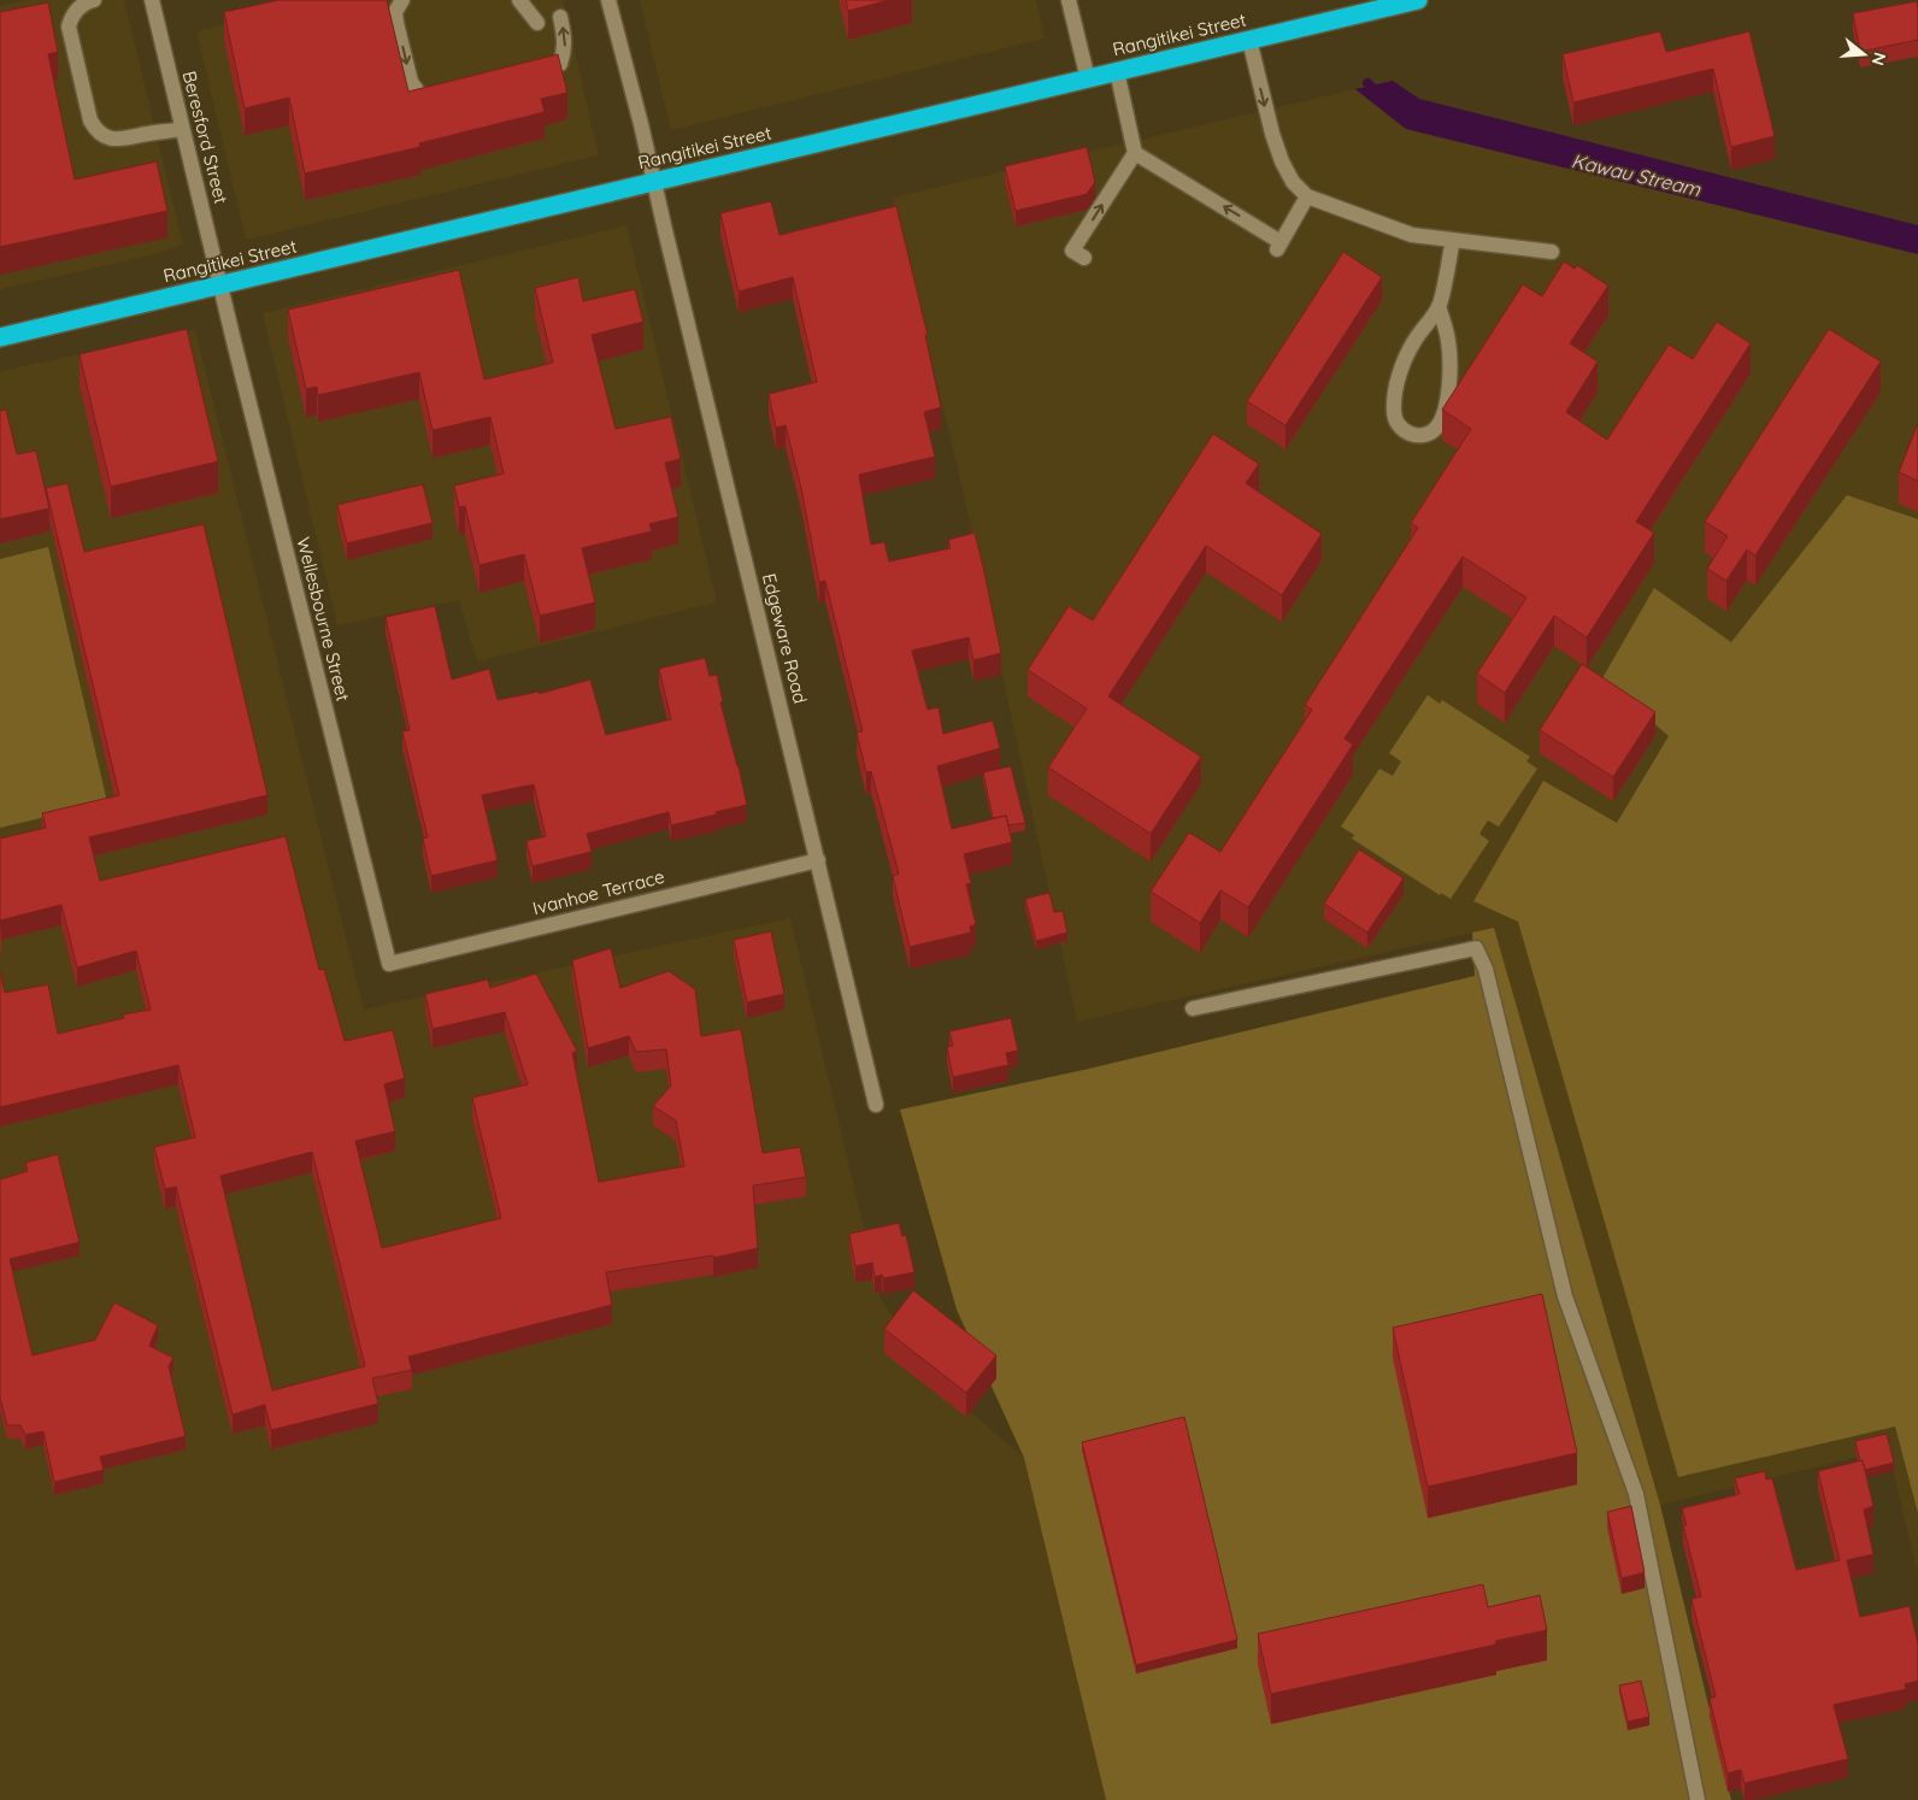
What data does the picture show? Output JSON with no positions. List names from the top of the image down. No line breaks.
{"streets":{"highway":["Rangitikei Street"],"street":["Beresford Street","Wellesbourne Street","Edgeware Road","Ivanhoe Terrace"]},"crossings":[["Rangitikei Street","Beresford Street"],["Rangitikei Street","Wellesbourne Street"],["Rangitikei Street","Edgeware Road"],["Beresford Street","Wellesbourne Street"],["Wellesbourne Street","Ivanhoe Terrace"],["Edgeware Road","Ivanhoe Terrace"]],"water":["Kawau Stream"],"north":"right"}
